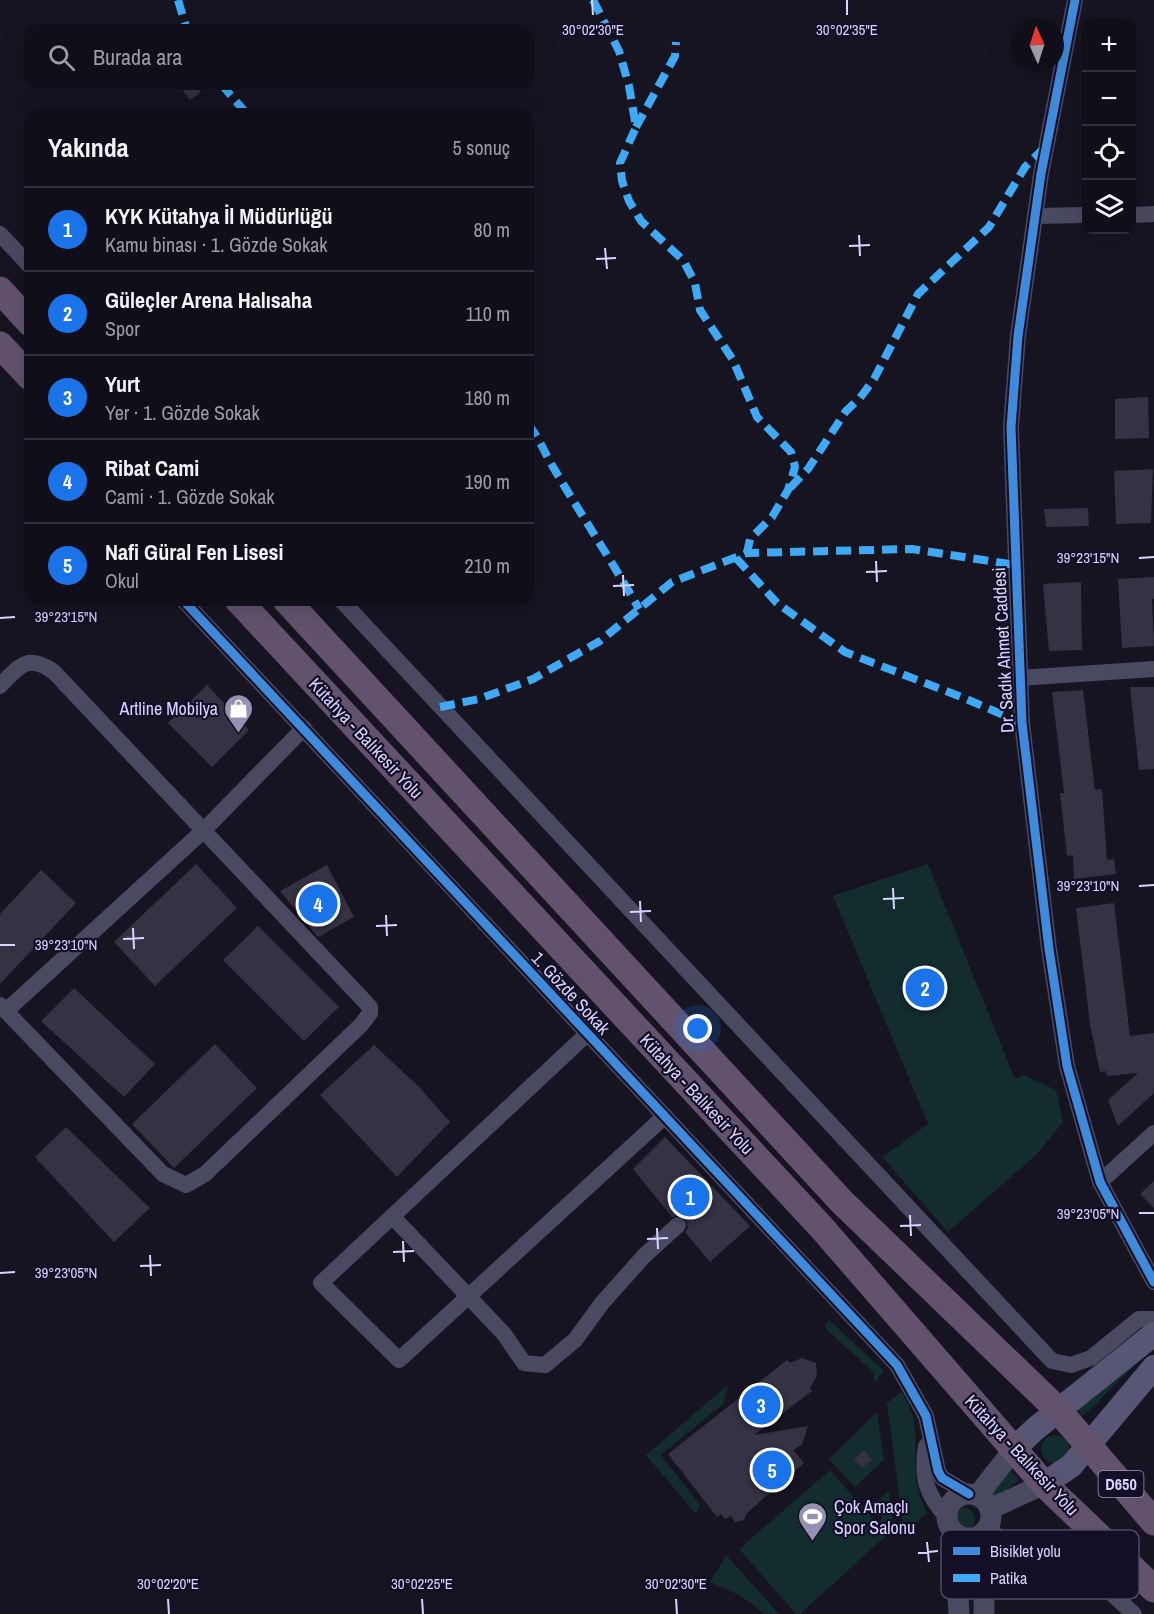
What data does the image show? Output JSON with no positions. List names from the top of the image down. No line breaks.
{"streets":{"highway":["Kütahya - Balıkesir Yolu","D650"],"street":["Dr. Sadık Ahmet Caddesi","1. Gözde Sokak"]},"places":{"shop":["Artline Mobilya"],"sports":["Çok Amaçlı Spor Salonu"]},"legend":["Bisiklet yolu","Patika"],"north":"top","page":{"map_buttons":["+","−"],"search":"Burada ara","heading":["Yakında","5 sonuç"],"list":[{"mark":"1","name":"KYK Kütahya İl Müdürlüğü","note":"Kamu binası · 1. Gözde Sokak","value":"80 m"},{"mark":"2","name":"Güleçler Arena Halısaha","note":"Spor","value":"110 m"},{"mark":"3","name":"Yurt","note":"Yer · 1. Gözde Sokak","value":"180 m"},{"mark":"4","name":"Ribat Cami","note":"Cami · 1. Gözde Sokak","value":"190 m"},{"mark":"5","name":"Nafi Güral Fen Lisesi","note":"Okul","value":"210 m"}],"pins":["4","2","1","3","5"]},"coordinates":["30°02'30\"E","30°02'35\"E","39°23'15\"N","39°23'10\"N","39°23'05\"N","30°02'20\"E","30°02'25\"E"]}
